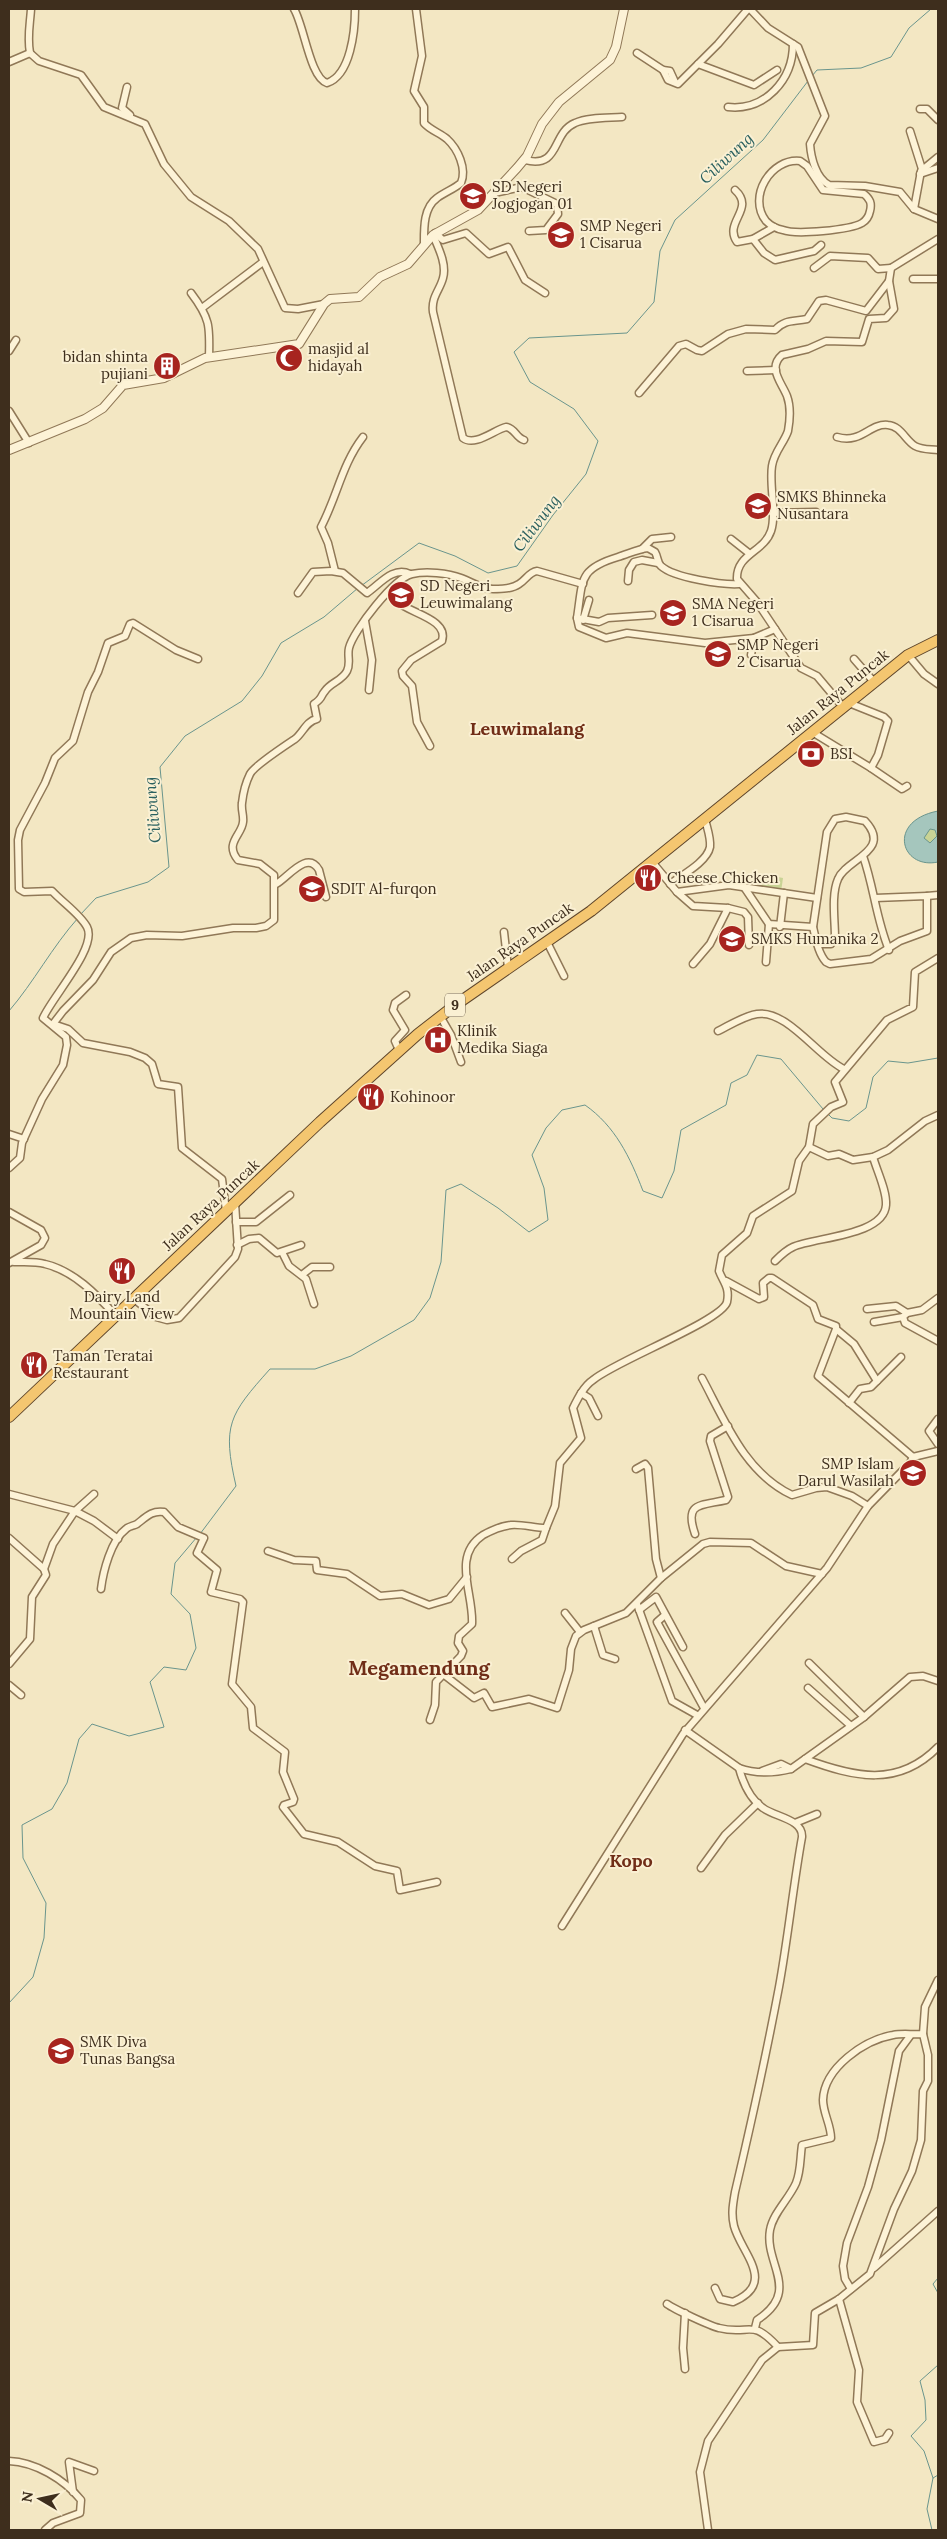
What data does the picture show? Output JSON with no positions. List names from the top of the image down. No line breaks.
{"streets":{"highway":["Jalan Raya Puncak","9"]},"districts":["Leuwimalang","Megamendung","Kopo"],"water":["Ciliwung"],"places":{"school or university":["SD Negeri Jogjogan 01","SMP Negeri 1 Cisarua","SMKS Bhinneka Nusantara","SD Negeri Leuwimalang","SMA Negeri 1 Cisarua","SMP Negeri 2 Cisarua","SDIT Al-furqon","SMKS Humanika 2","SMP Islam Darul Wasilah","SMK Diva Tunas Bangsa"],"mosque":["masjid al hidayah"],"building":["bidan shinta pujiani"],"bank":["BSI"],"restaurant":["Cheese Chicken","Kohinoor","Dairy Land Mountain View","Taman Teratai Restaurant"],"hospital":["Klinik Medika Siaga"]},"north":"left"}
